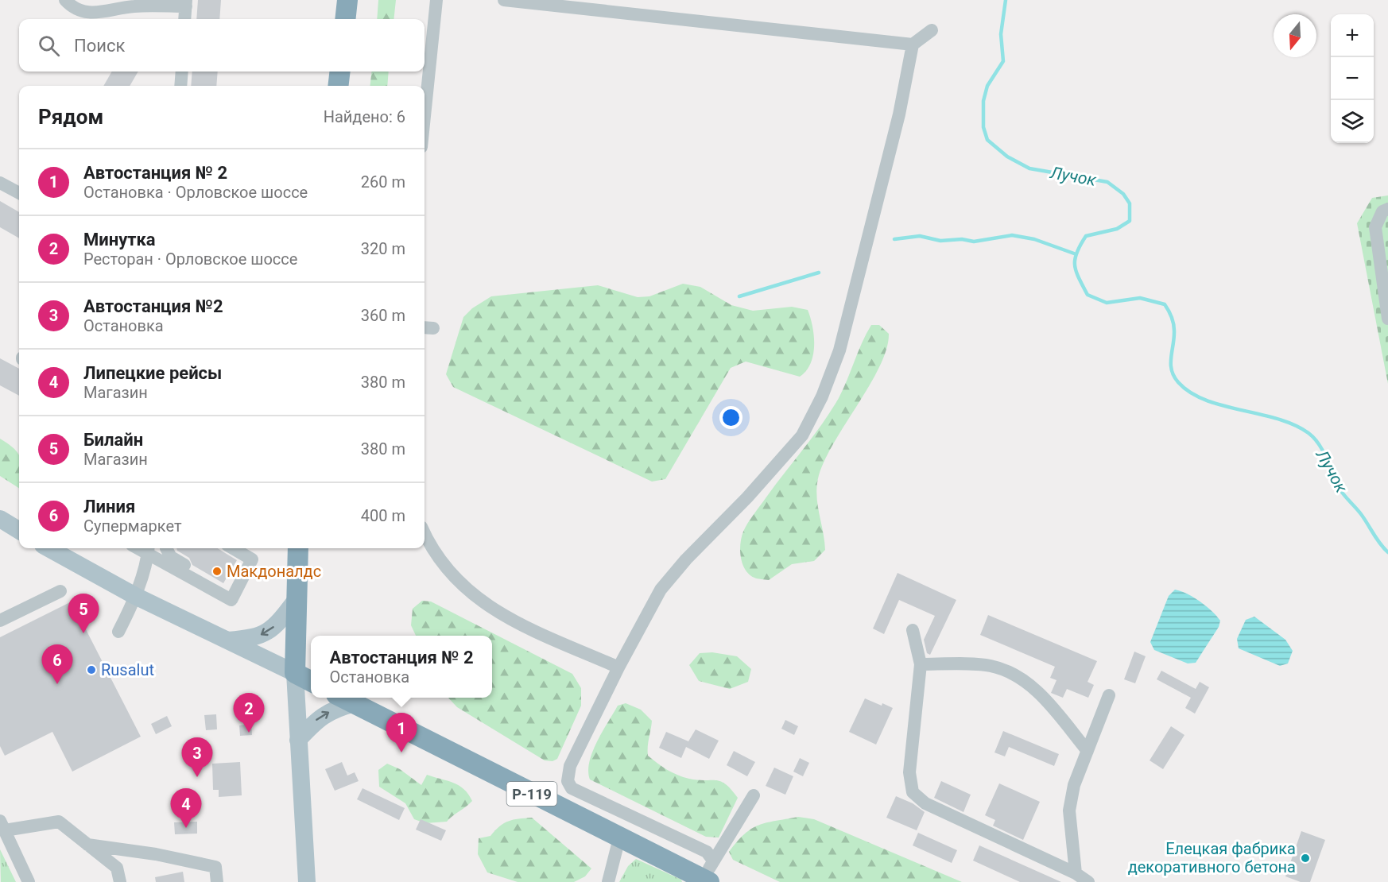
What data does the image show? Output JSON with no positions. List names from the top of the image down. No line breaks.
{"streets":{"highway":["Р-119"]},"water":["Лучок"],"places":["Макдоналдс","Rusalut","Елецкая фабрика декоративного бетона"],"north":"bottom","page":{"map_buttons":["+","−"],"search":"Поиск","heading":["Рядом","Найдено: 6"],"list":[{"mark":"1","name":"Автостанция № 2","note":"Остановка · Орловское шоссе","value":"260 m"},{"mark":"2","name":"Минутка","note":"Ресторан · Орловское шоссе","value":"320 m"},{"mark":"3","name":"Автостанция №2","note":"Остановка","value":"360 m"},{"mark":"4","name":"Липецкие рейсы","note":"Магазин","value":"380 m"},{"mark":"5","name":"Билайн","note":"Магазин","value":"380 m"},{"mark":"6","name":"Линия","note":"Супермаркет","value":"400 m"}],"pins":["5","6","2","1","3","4"],"popup":["Автостанция № 2","Остановка"]}}
